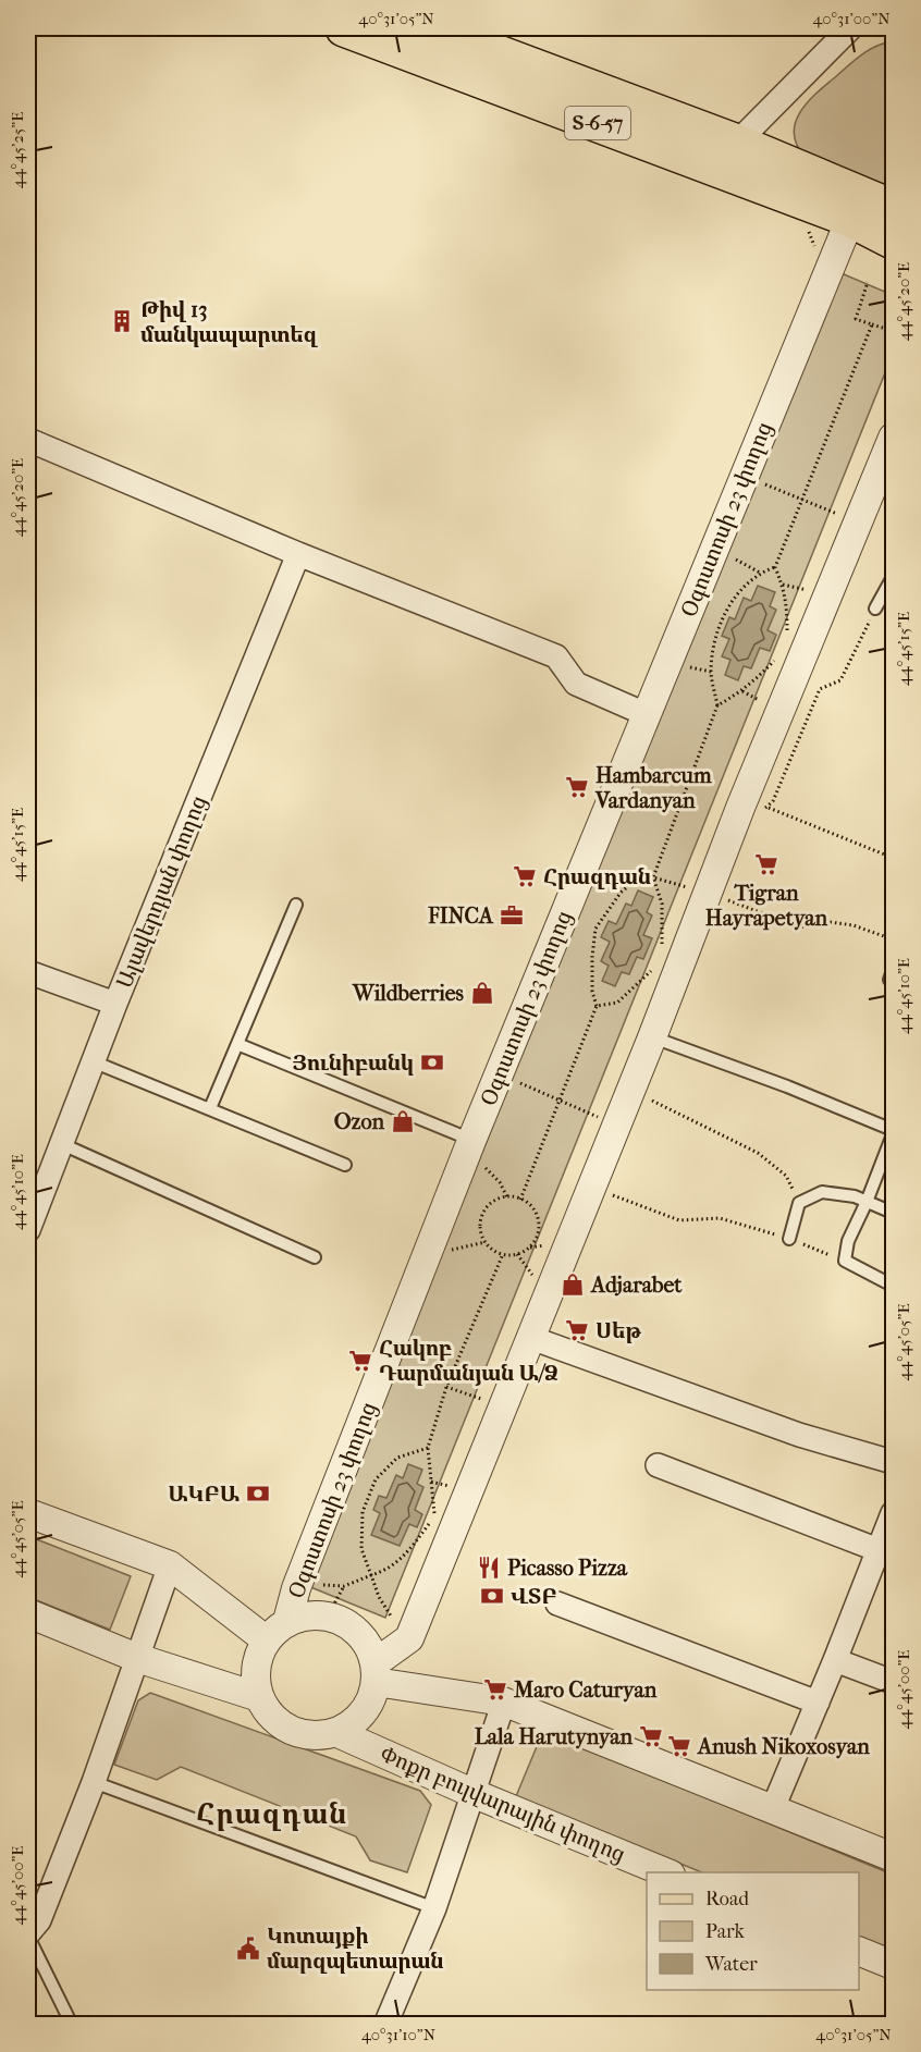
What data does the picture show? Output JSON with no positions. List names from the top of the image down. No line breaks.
{"streets":{"main road":["Տ-6-57"],"street":["Օգոստոսի 23 փողոց","Ալավերդյան փողոց","Փոքր բուլվարային փողոց"]},"crossings":[["Տ-6-57","Օգոստոսի 23 փողոց"],["Օգոստոսի 23 փողոց","Փոքր բուլվարային փողոց"]],"districts":["Հրազդան"],"places":{"building":["Թիվ 13 մանկապարտեզ"],"supermarket":["Hambarcum Vardanyan","Tigran Hayrapetyan","Հրազդան","Սեթ","Հակոբ Դարմանյան Ա/Ձ","Maro Caturyan","Lala Harutynyan","Anush Nikoxosyan"],"office":["FINCA"],"shop":["Wildberries","Ozon","Adjarabet"],"bank":["Յունիբանկ","ԱԿԲԱ","ՎՏԲ"],"restaurant":["Picasso Pizza"],"public building":["Կոտայքի մարզպետարան"]},"legend":["Road","Park","Water"],"coordinates":["40°31'05\"N","40°31'00\"N","44°45'25\"E","44°45'20\"E","44°45'15\"E","44°45'10\"E","44°45'05\"E","44°45'00\"E","40°31'10\"N"]}
